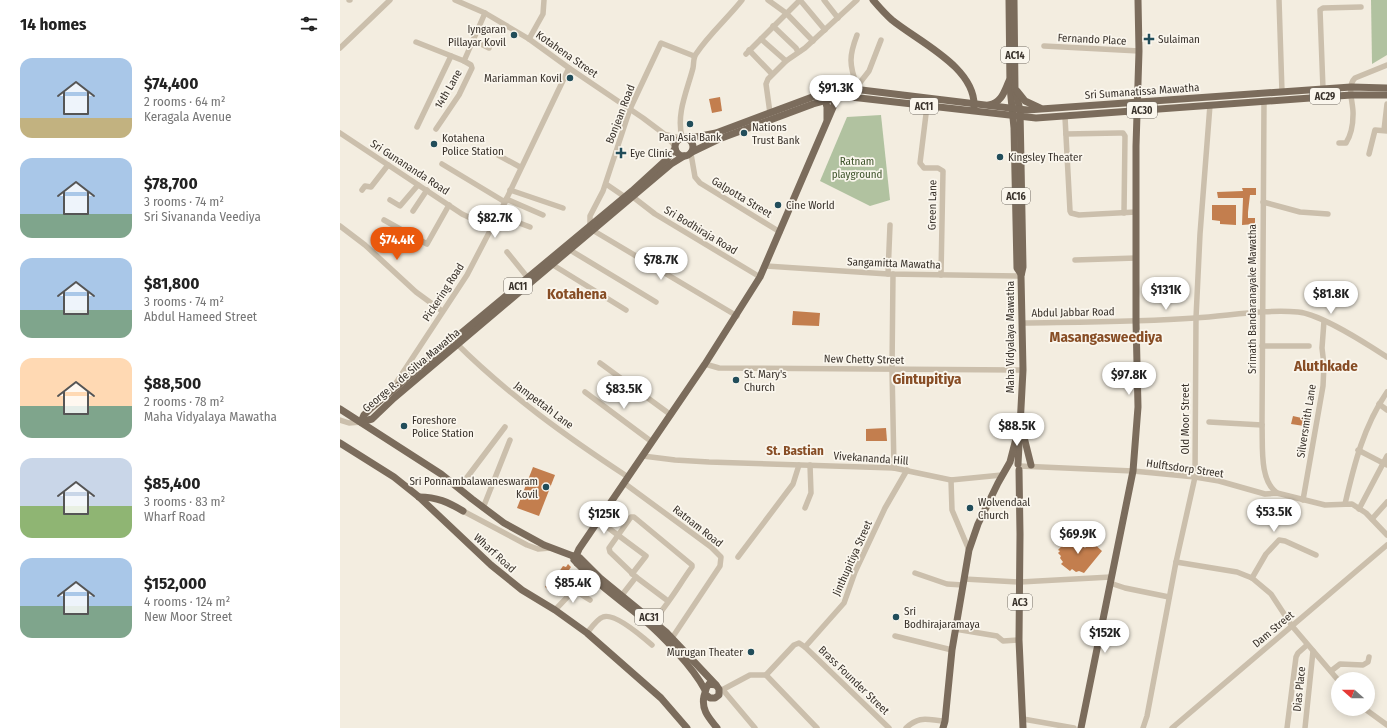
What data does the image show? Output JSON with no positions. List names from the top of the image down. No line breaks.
{"streets":{"main road":["AC14","Sri Sumanatissa Mawatha","AC29","AC11","AC30","AC16","Maha Vidyalaya Mawatha","George R. de Silva Mawatha","Wharf Road","AC3","AC31"],"street":["Fernando Place","Kotahena Street","14th Lane","Bonjean Road","Sri Gunananda Road","Galpotta Street","Green Lane","Sri Bodhiraja Road","Sangamitta Mawatha","Pickering Road","Srimath Bandaranayake Mawatha","Abdul Jabbar Road","New Chetty Street","Jampettah Lane","Old Moor Street","Silversmith Lane","Vivekananda Hill","Hulftsdorp Street","Ratnam Road","Jinthupitiya Street","Dam Street","Brass Founder Street","Dias Place"]},"crossings":[["Kotahena Street","Bonjean Road"],["Kotahena Street","Pickering Road"],["Kotahena Street","George R. de Silva Mawatha"],["AC14","Sri Sumanatissa Mawatha"],["AC14","AC30"],["AC14","Maha Vidyalaya Mawatha"],["AC14","George R. de Silva Mawatha"],["Sri Sumanatissa Mawatha","AC29"],["Sri Sumanatissa Mawatha","AC30"],["Sri Sumanatissa Mawatha","Maha Vidyalaya Mawatha"],["Sri Sumanatissa Mawatha","George R. de Silva Mawatha"],["AC29","AC30"],["AC29","Srimath Bandaranayake Mawatha"],["AC30","Srimath Bandaranayake Mawatha"],["AC30","Maha Vidyalaya Mawatha"],["AC30","George R. de Silva Mawatha"],["AC30","Old Moor Street"],["Bonjean Road","George R. de Silva Mawatha"],["Sri Gunananda Road","Pickering Road"],["Galpotta Street","George R. de Silva Mawatha"],["Green Lane","Sangamitta Mawatha"],["Green Lane","George R. de Silva Mawatha"],["Sri Bodhiraja Road","George R. de Silva Mawatha"],["Sangamitta Mawatha","Maha Vidyalaya Mawatha"],["Pickering Road","George R. de Silva Mawatha"],["Srimath Bandaranayake Mawatha","Abdul Jabbar Road"],["Srimath Bandaranayake Mawatha","Hulftsdorp Street"],["Abdul Jabbar Road","Maha Vidyalaya Mawatha"],["Abdul Jabbar Road","Old Moor Street"],["Abdul Jabbar Road","Silversmith Lane"],["Maha Vidyalaya Mawatha","New Chetty Street"],["Maha Vidyalaya Mawatha","George R. de Silva Mawatha"],["Maha Vidyalaya Mawatha","Vivekananda Hill"],["Maha Vidyalaya Mawatha","Hulftsdorp Street"],["Maha Vidyalaya Mawatha","AC3"],["George R. de Silva Mawatha","Jampettah Lane"],["Jampettah Lane","Ratnam Road"],["Old Moor Street","Hulftsdorp Street"],["Silversmith Lane","Hulftsdorp Street"],["Vivekananda Hill","Jinthupitiya Street"],["Hulftsdorp Street","AC3"],["Ratnam Road","AC31"],["Jinthupitiya Street","Brass Founder Street"]],"districts":["Kotahena","Masangasweediya","Aluthkade","Gintupitiya","St. Bastian"],"parks":["Ratnam playground"],"places":{"other":["Iyngaran Pillayar Kovil","Mariamman Kovil","Pan Asia Bank","Nations Trust Bank","Kotahena Police Station","Kingsley Theater","Cine World","St. Mary's Church","Foreshore Police Station","Sri Ponnambalawaneswaram Kovil","Wolvendaal Church","Sri Bodhirajaramaya","Murugan Theater"],"health":["Sulaiman","Eye Clinic"]},"north":"left","page":{"heading":"14 homes","list":[{"name":"$74,400","note":"2 rooms · 64 m² · Keragala Avenue"},{"name":"$78,700","note":"3 rooms · 74 m² · Sri Sivananda Veediya"},{"name":"$81,800","note":"3 rooms · 74 m² · Abdul Hameed Street"},{"name":"$88,500","note":"2 rooms · 78 m² · Maha Vidyalaya Mawatha"},{"name":"$85,400","note":"3 rooms · 83 m² · Wharf Road"},{"name":"$152,000","note":"4 rooms · 124 m² · New Moor Street"}],"price":["$91.3K","$82.7K","$74.4K","$78.7K","$131K","$81.8K","$97.8K","$83.5K","$88.5K","$53.5K","$125K","$69.9K","$85.4K","$152K"]}}
